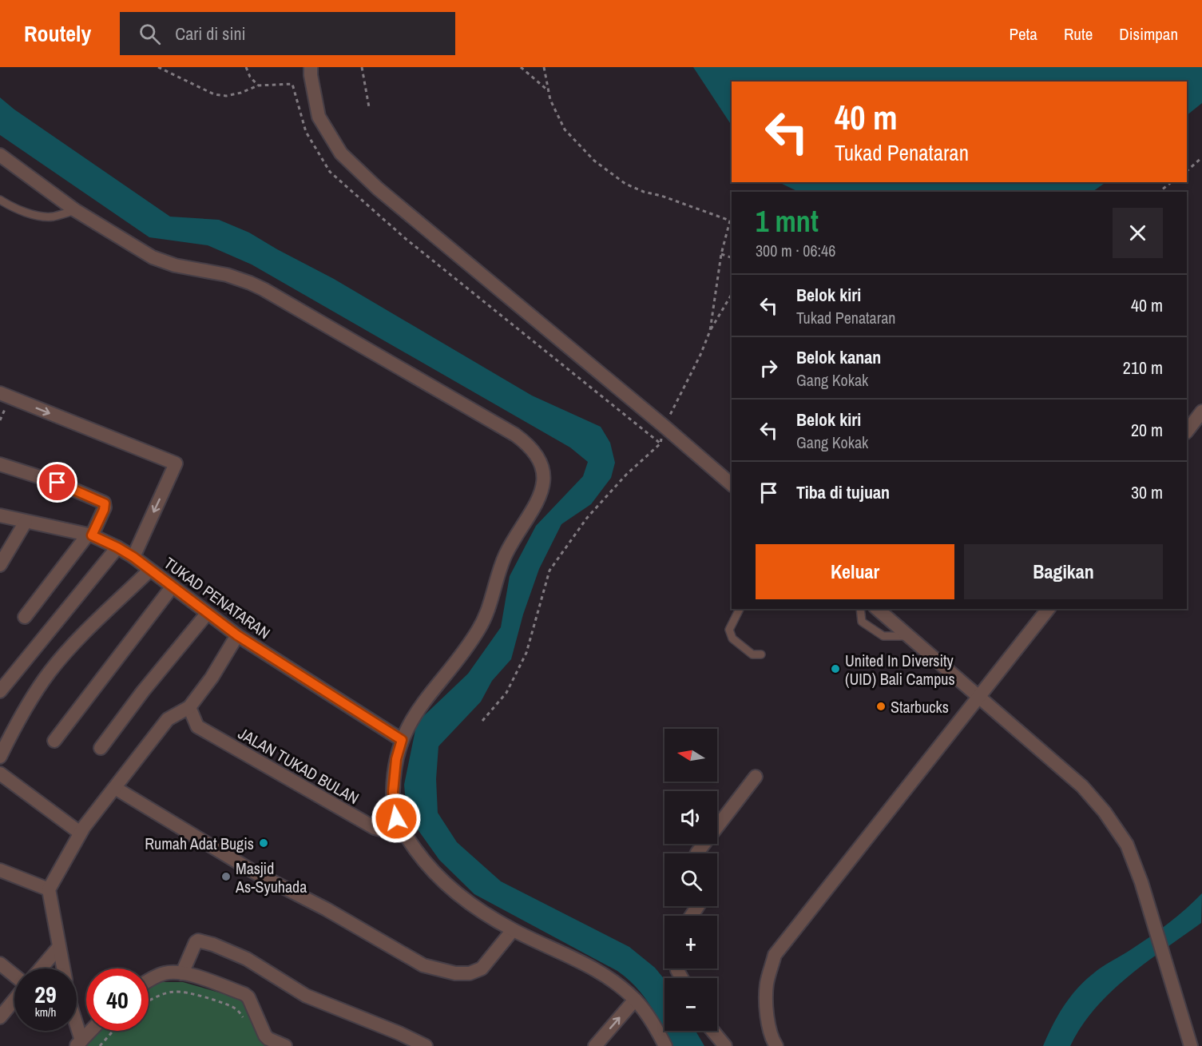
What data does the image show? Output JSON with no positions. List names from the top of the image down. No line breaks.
{"streets":{"street":["TUKAD PENATARAN","JALAN TUKAD BULAN"]},"places":["United In Diversity (UID) Bali Campus","Starbucks","Rumah Adat Bugis","Masjid As-Syuhada"],"north":"left","page":{"header":"Routely","search":"Cari di sini","nav":["Peta","Rute","Disimpan"],"turn":["40 m","Tukad Penataran"],"heading":["1 mnt","300 m · 06:46"],"list":[{"name":"Belok kiri","note":"Tukad Penataran","value":"40 m"},{"name":"Belok kanan","note":"Gang Kokak","value":"210 m"},{"name":"Belok kiri","note":"Gang Kokak","value":"20 m"},{"name":"Tiba di tujuan","value":"30 m"}],"buttons":["Keluar","Bagikan"],"map_buttons":["+","−"],"speed":"29 km/h","limit":"40"}}
